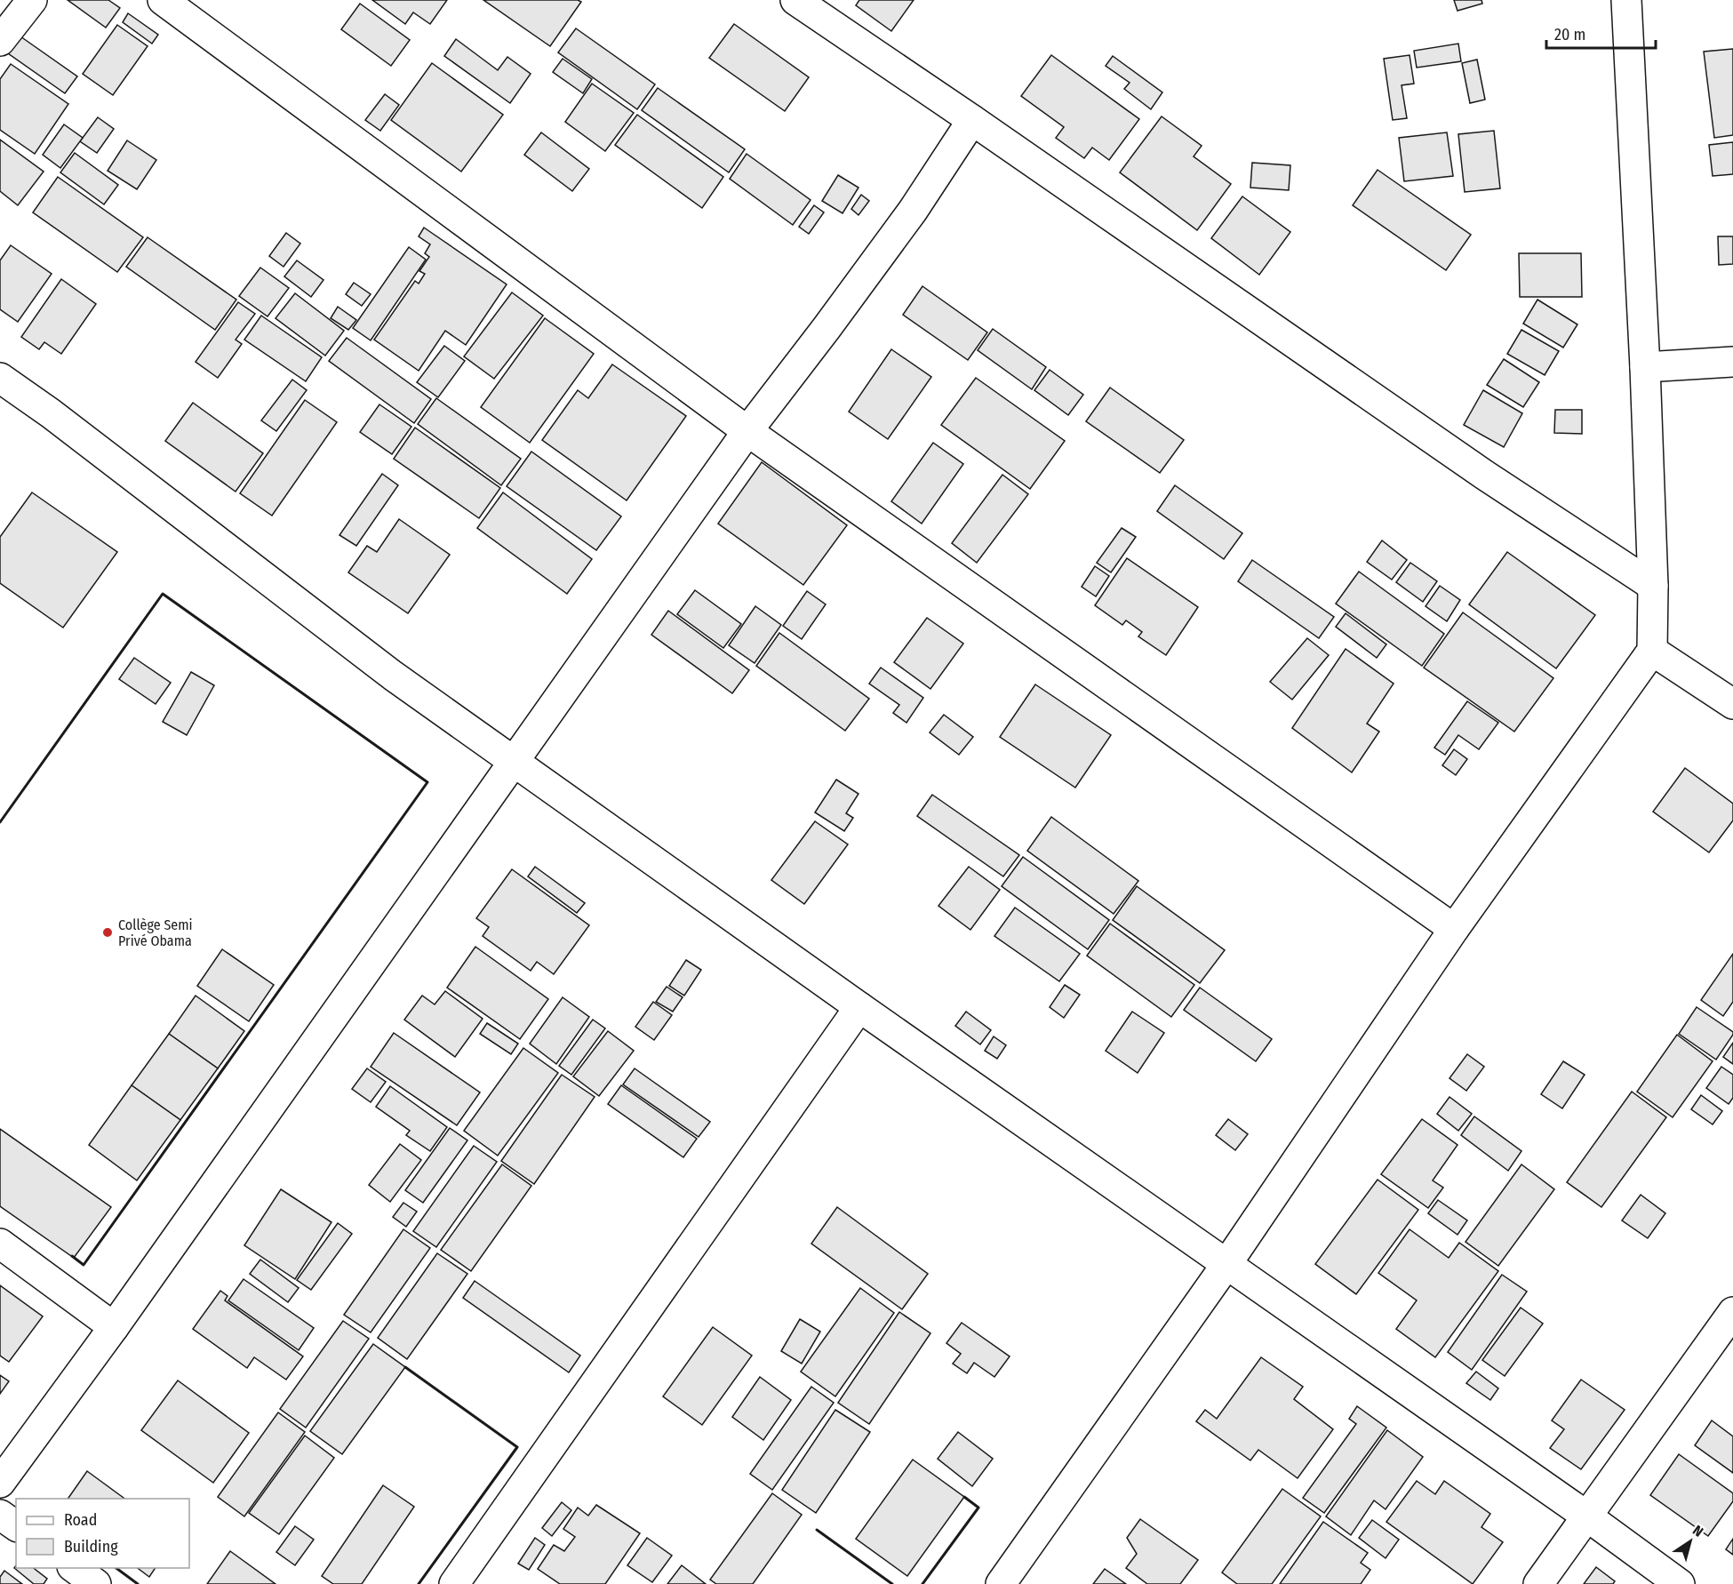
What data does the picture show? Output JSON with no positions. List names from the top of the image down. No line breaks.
{"places":["Collège Semi Privé Obama"],"legend":["Road","Building"],"scale_bar":"20 m","north":"top right"}
